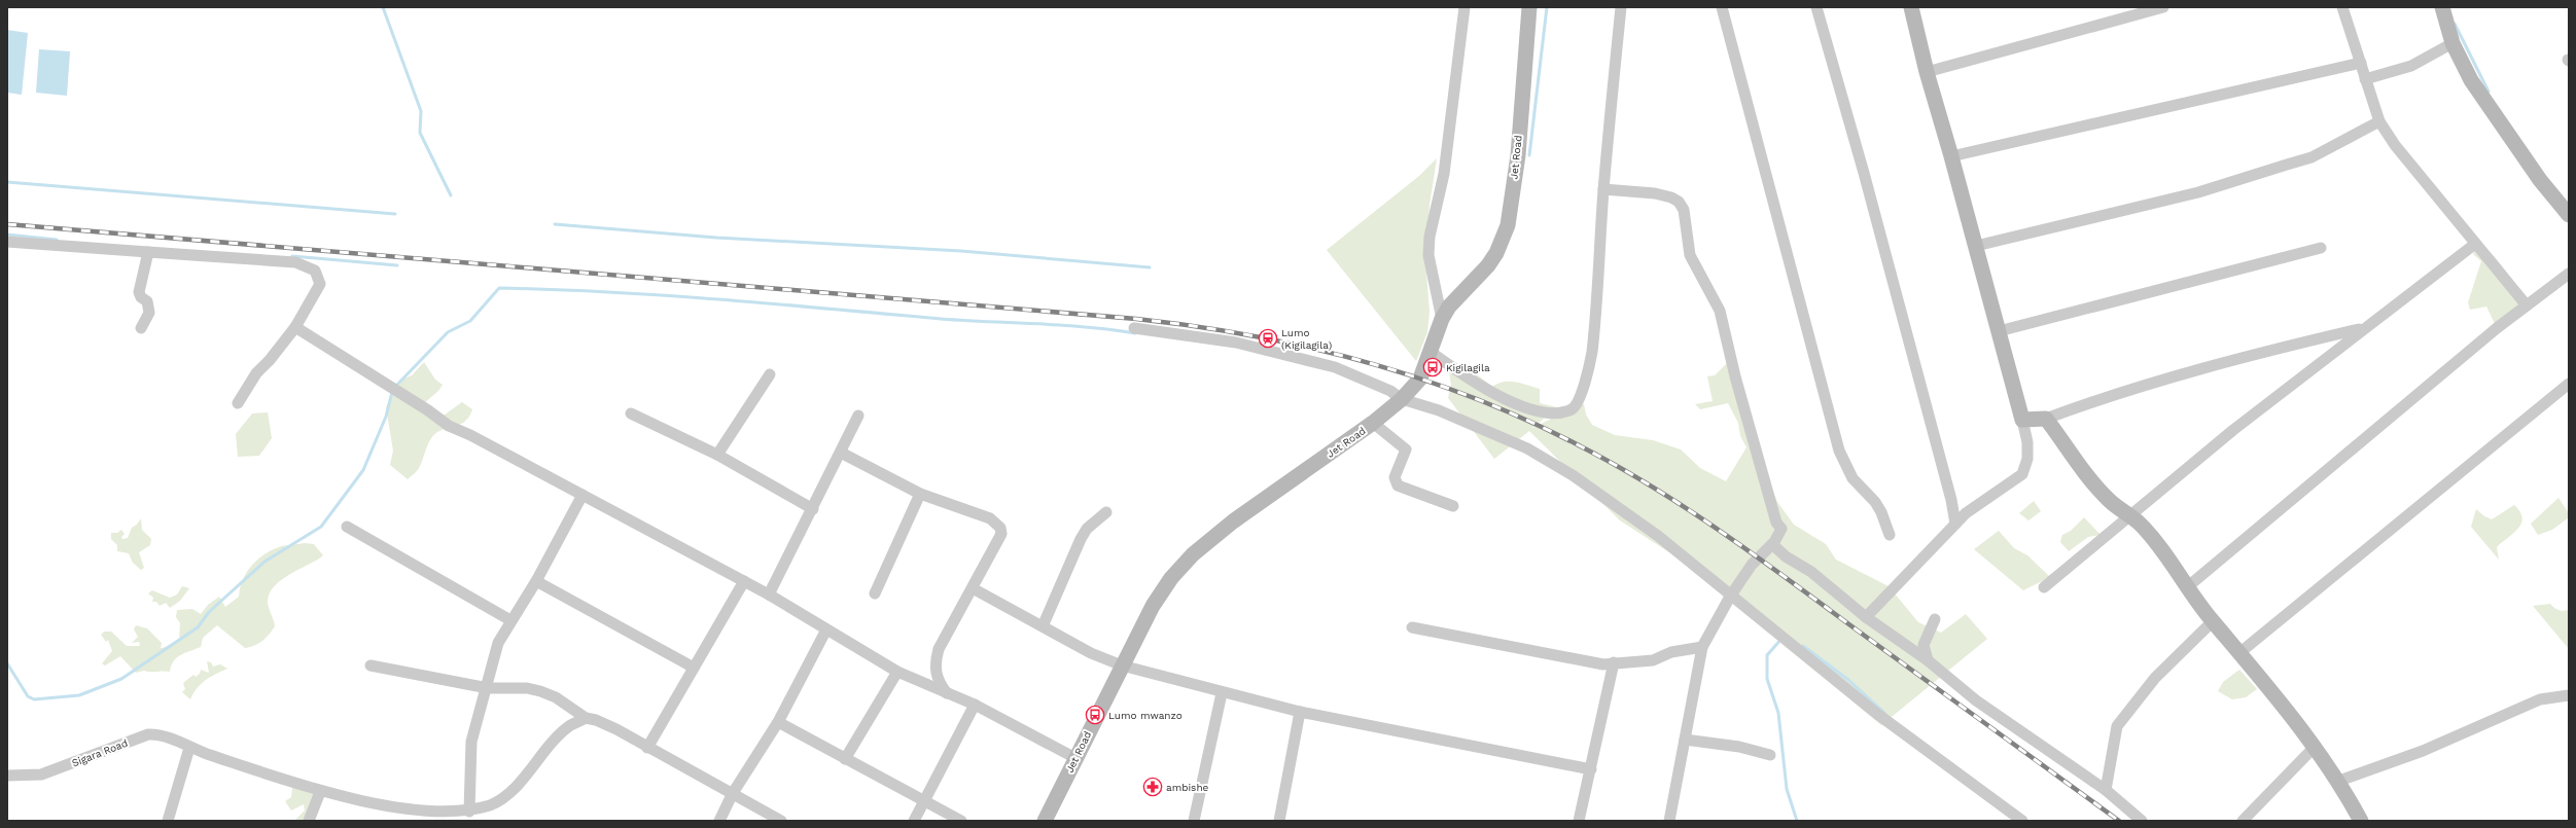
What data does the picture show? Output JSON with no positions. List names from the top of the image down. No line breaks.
{"streets":{"street":["Jet Road","Sigara Road"]},"places":{"station":["Lumo (Kigilagila)"],"bus stop":["Kigilagila","Lumo mwanzo"],"pharmacy":["ambishe"]}}
